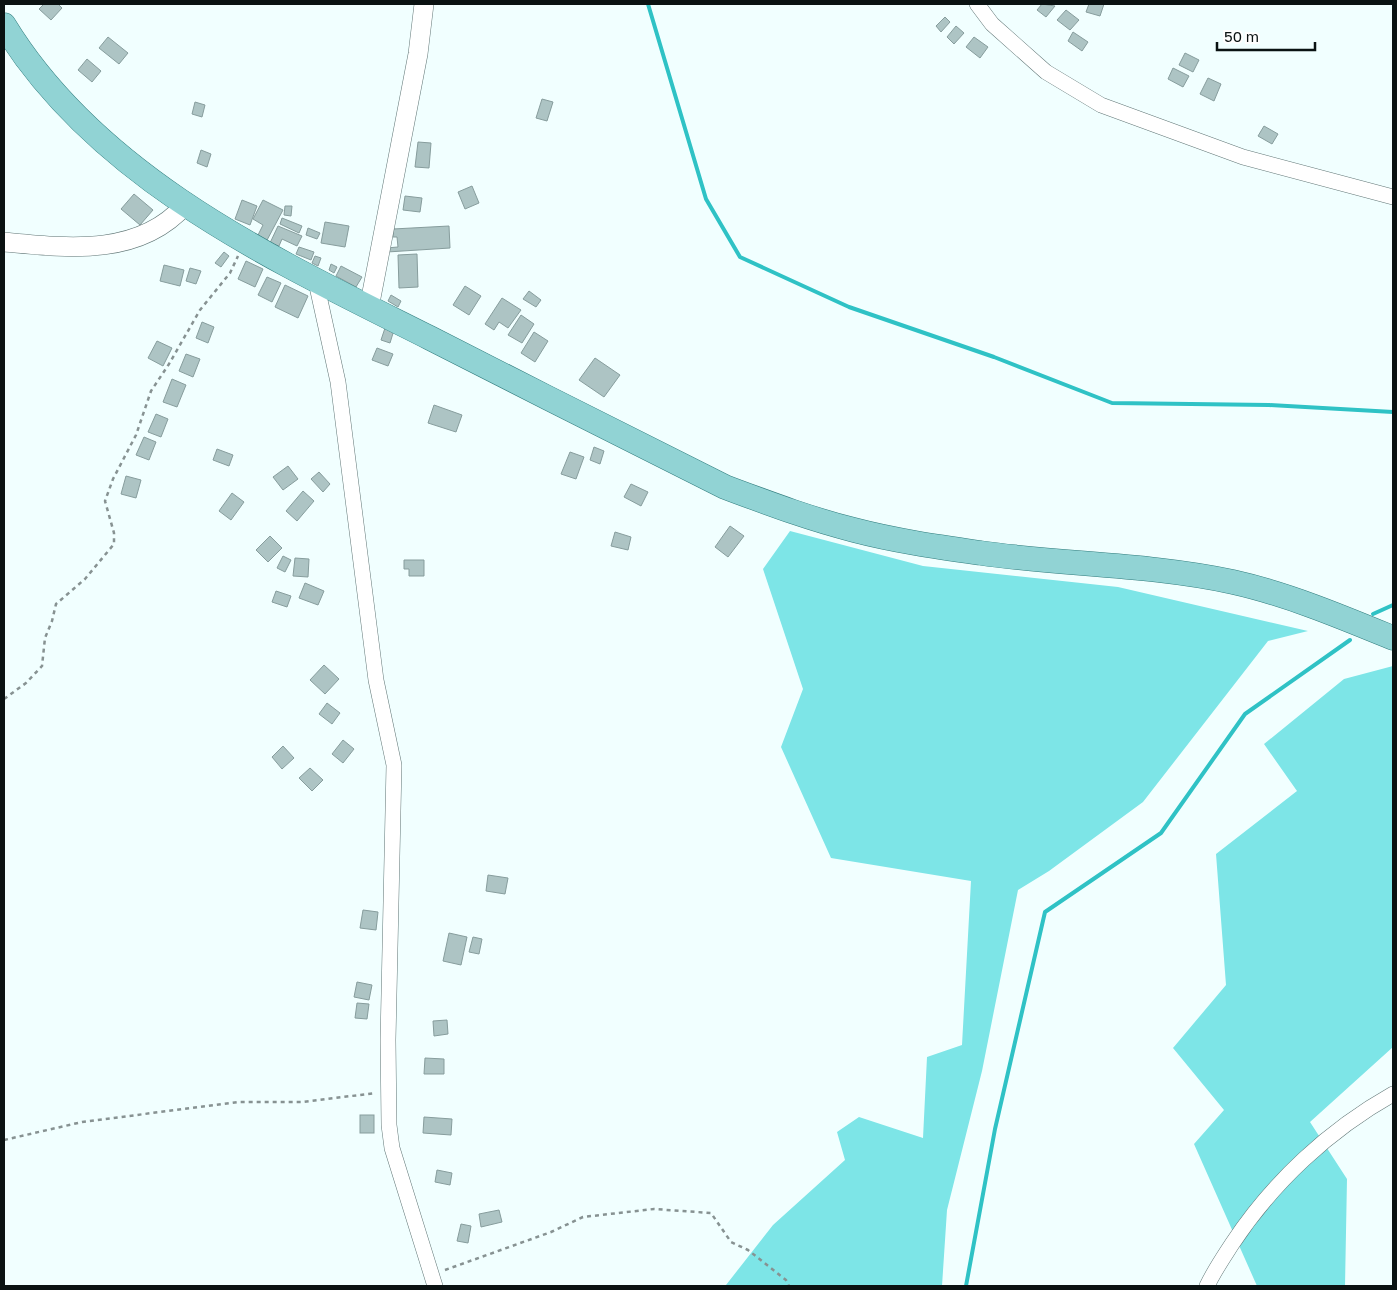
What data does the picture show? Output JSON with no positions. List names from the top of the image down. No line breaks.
{"scale_bar":"50 m"}
